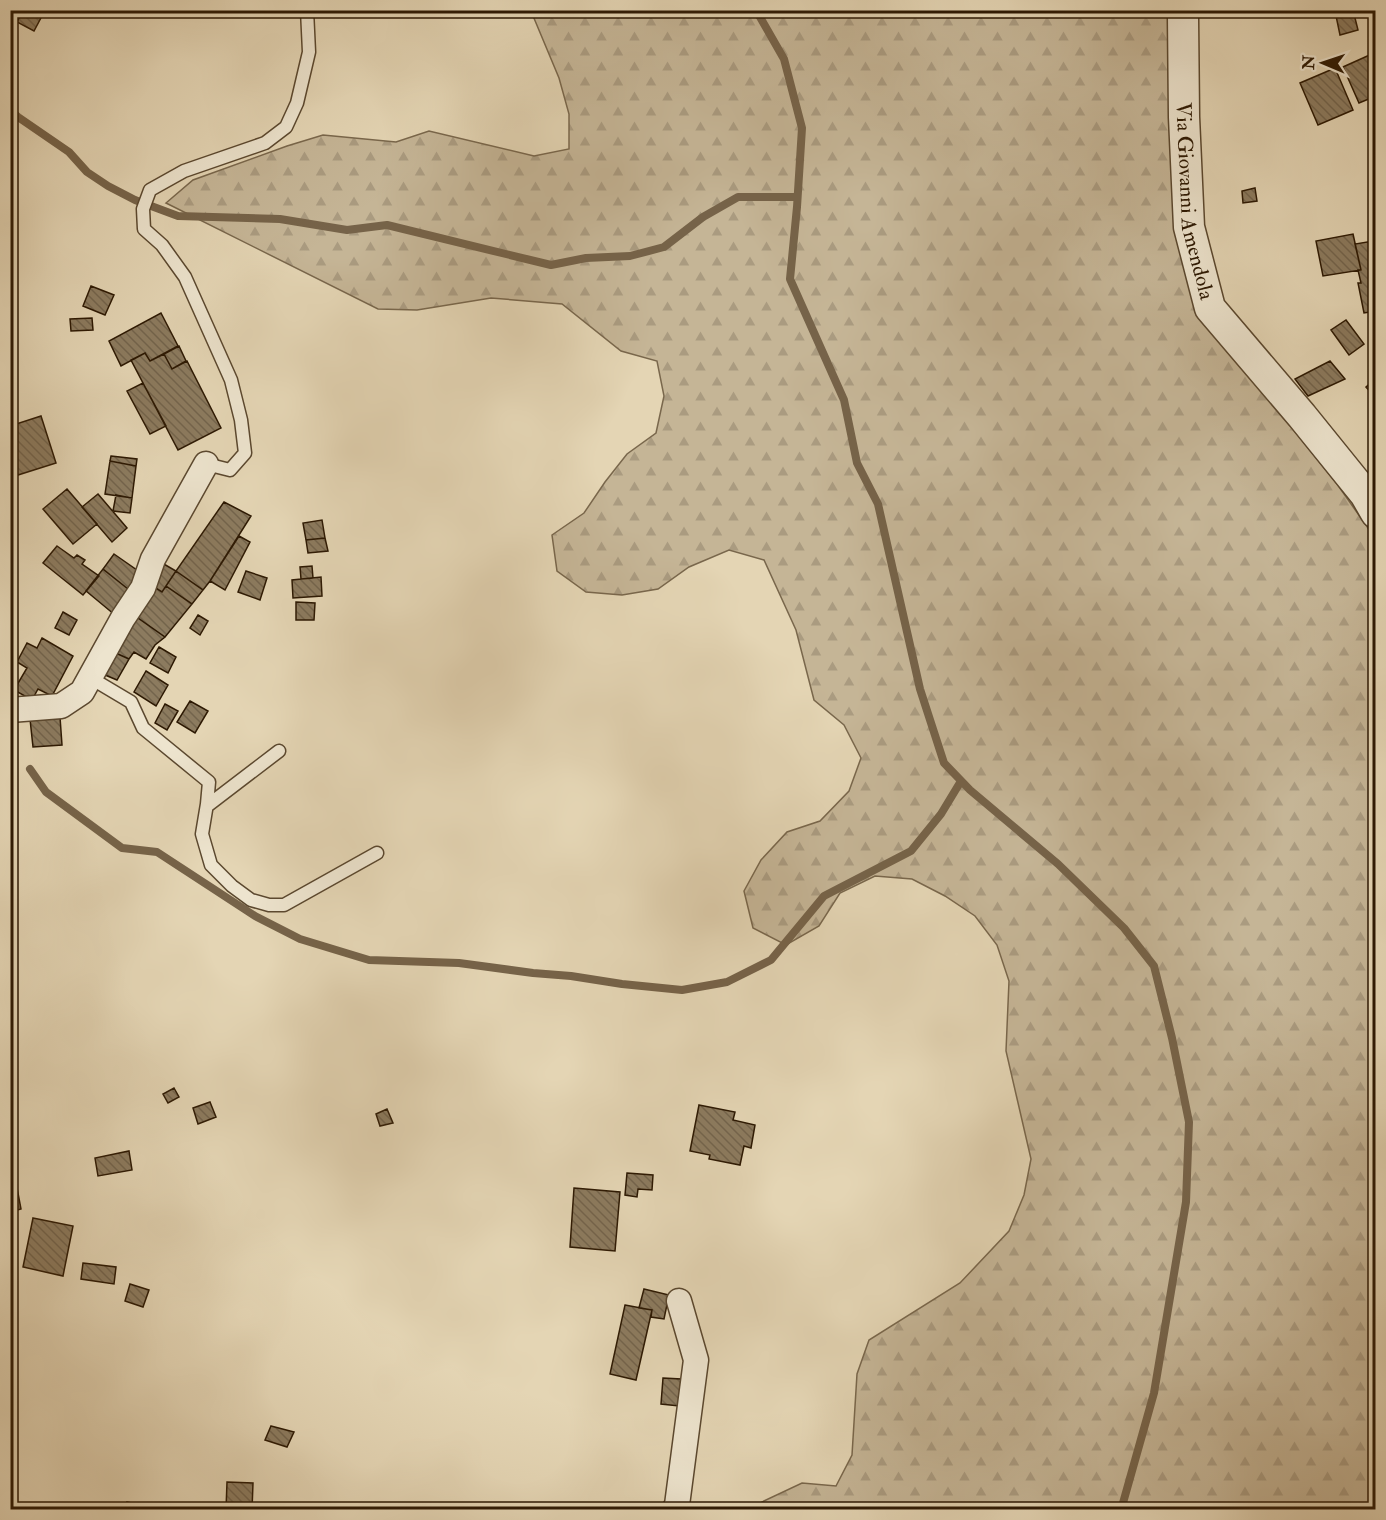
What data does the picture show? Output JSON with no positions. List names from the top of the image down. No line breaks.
{"streets":{"street":["Via Giovanni Amendola"]},"north":"left"}
